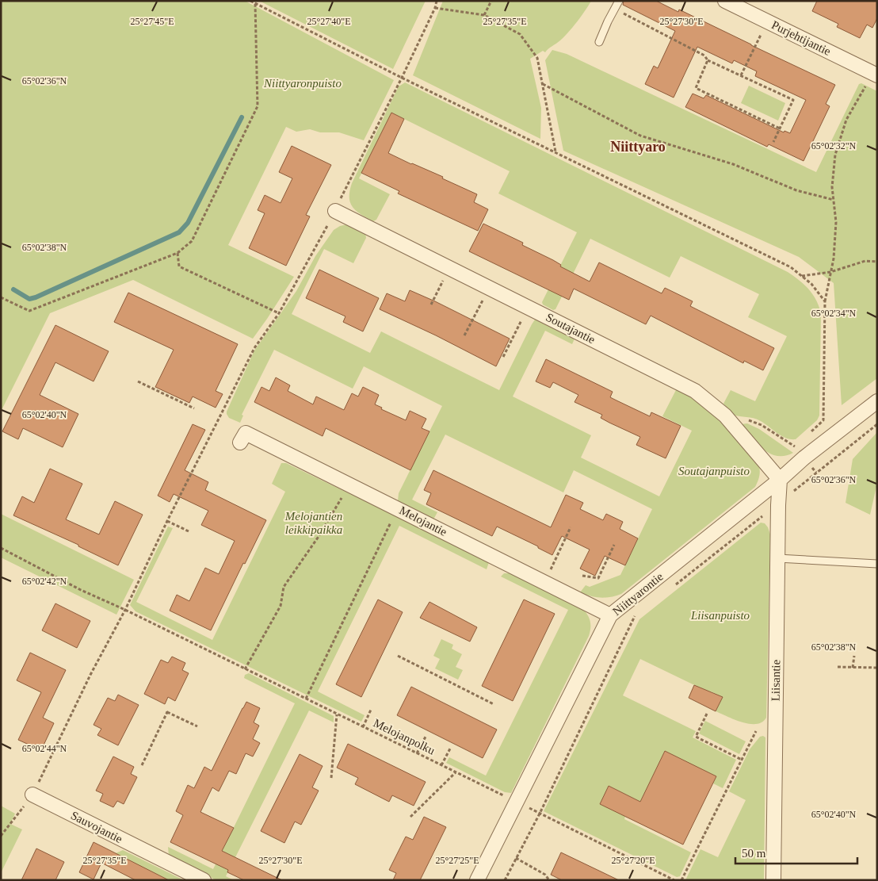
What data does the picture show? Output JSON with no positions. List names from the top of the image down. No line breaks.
{"streets":{"street":["Purjehtijantie","Soutajantie","Melojantie","Niittyarontie","Liisantie","Sauvojantie"],"path":["Melojanpolku"]},"crossings":[["Soutajantie","Niittyarontie"],["Soutajantie","Liisantie"],["Melojantie","Niittyarontie"],["Niittyarontie","Liisantie"],["Niittyarontie","Melojanpolku"]],"districts":["Niittyaro"],"parks":["Niittyaronpuisto","Soutajanpuisto","Melojantien leikkipaikka","Liisanpuisto"],"scale_bar":"50 m","coordinates":["25°27'45\"E","25°27'40\"E","25°27'30\"E","25°27'35\"E","65°02'36\"N","65°02'32\"N","65°02'38\"N","65°02'34\"N","65°02'40\"N","65°02'42\"N","65°02'44\"N","25°27'25\"E","25°27'20\"E"]}
